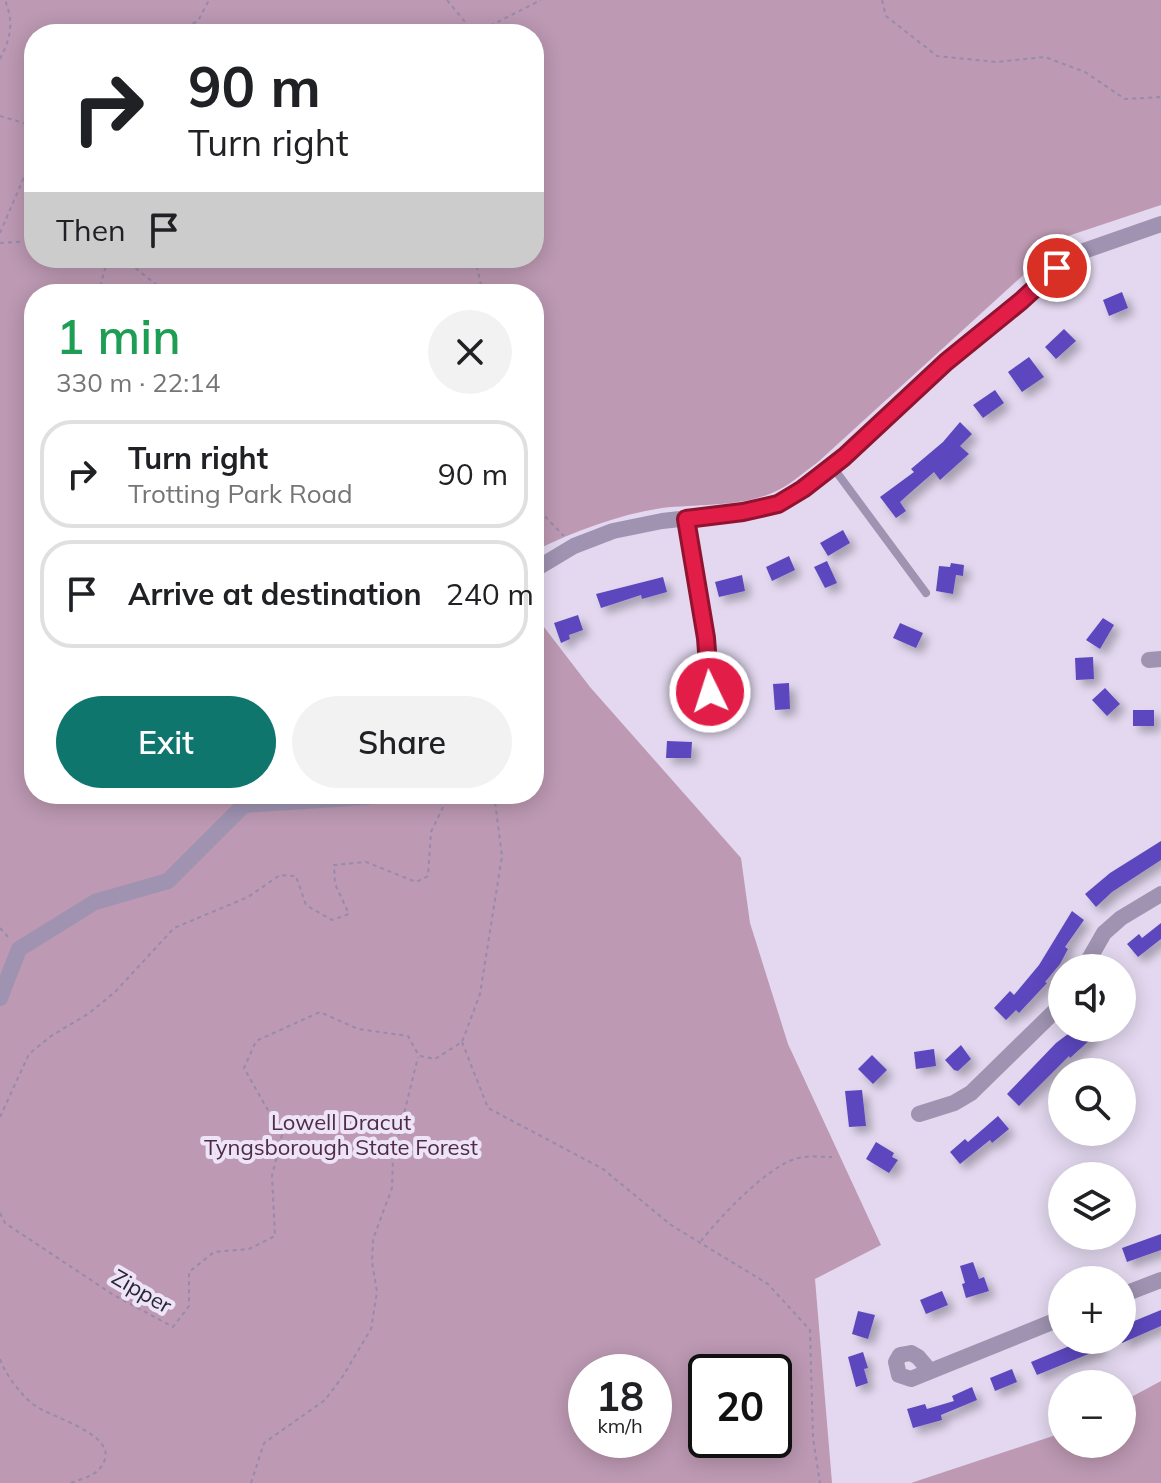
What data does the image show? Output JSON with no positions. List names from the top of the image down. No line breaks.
{"streets":{"path":["Zipper"]},"parks":["Lowell Dracut Tyngsborough State Forest"],"page":{"turn":["90 m","Turn right"],"then":"Then","heading":["1 min","330 m · 22:14"],"list":[{"name":"Turn right","note":"Trotting Park Road","value":"90 m"},{"name":"Arrive at destination","value":"240 m"}],"buttons":["Exit","Share"],"map_buttons":["+","−"],"speed":"18 km/h","limit":"20"}}
